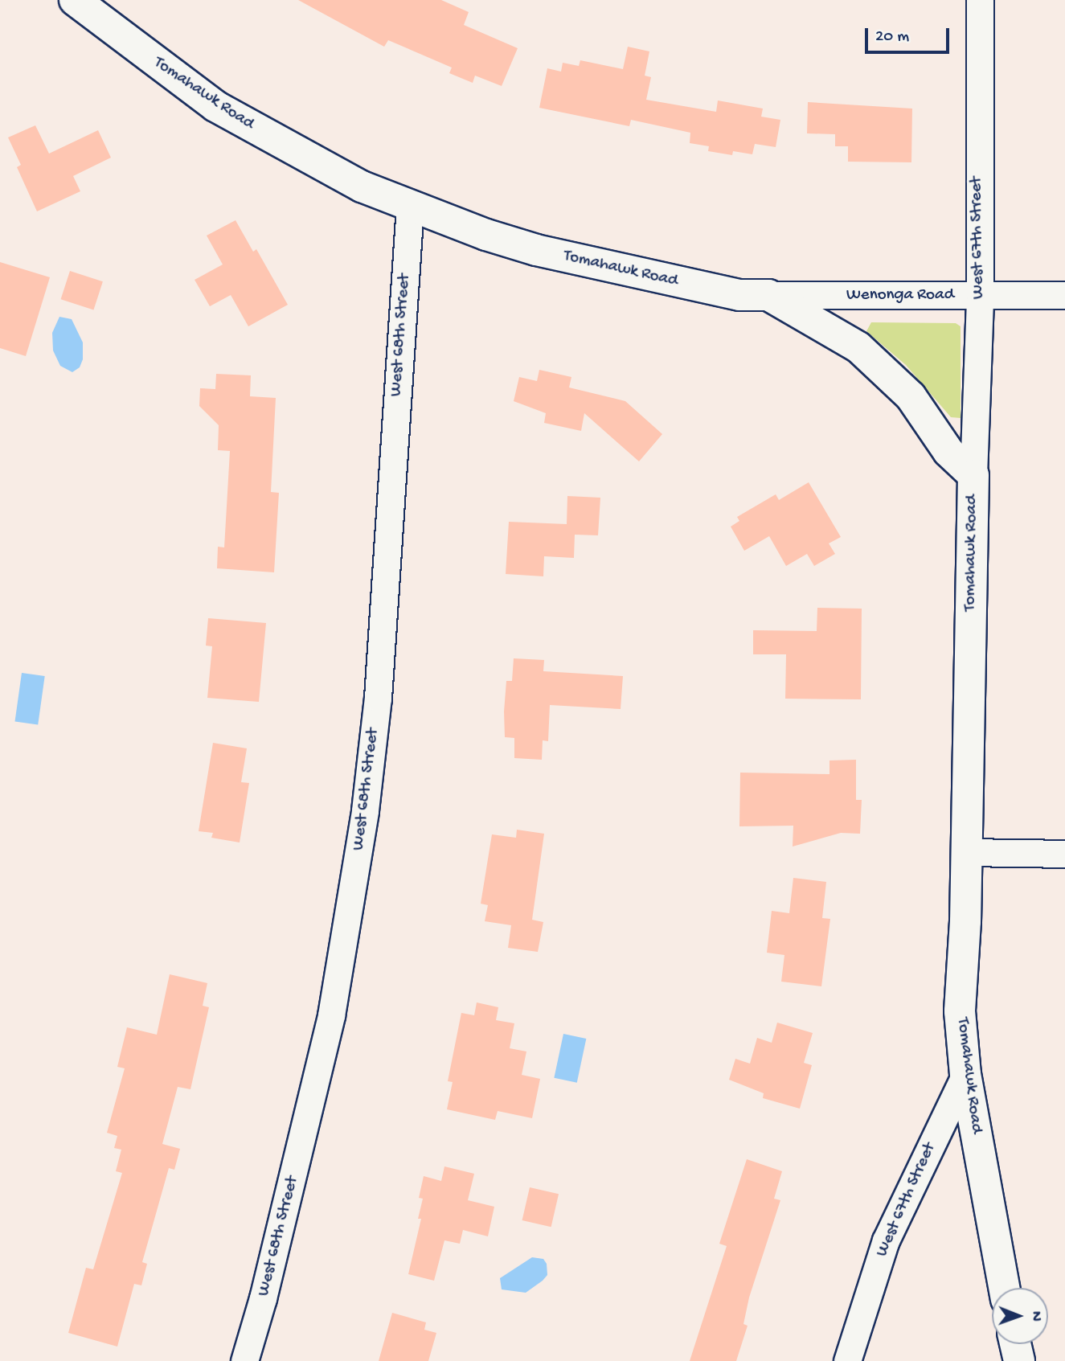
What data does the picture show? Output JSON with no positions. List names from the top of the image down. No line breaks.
{"streets":{"street":["Tomahawk Road","West 67th Street","Wenonga Road","West 68th Street"]},"crossings":[["Tomahawk Road","West 67th Street"],["Tomahawk Road","Wenonga Road"],["Tomahawk Road","West 68th Street"],["West 67th Street","Wenonga Road"]],"scale_bar":"20 m","north":"right"}
